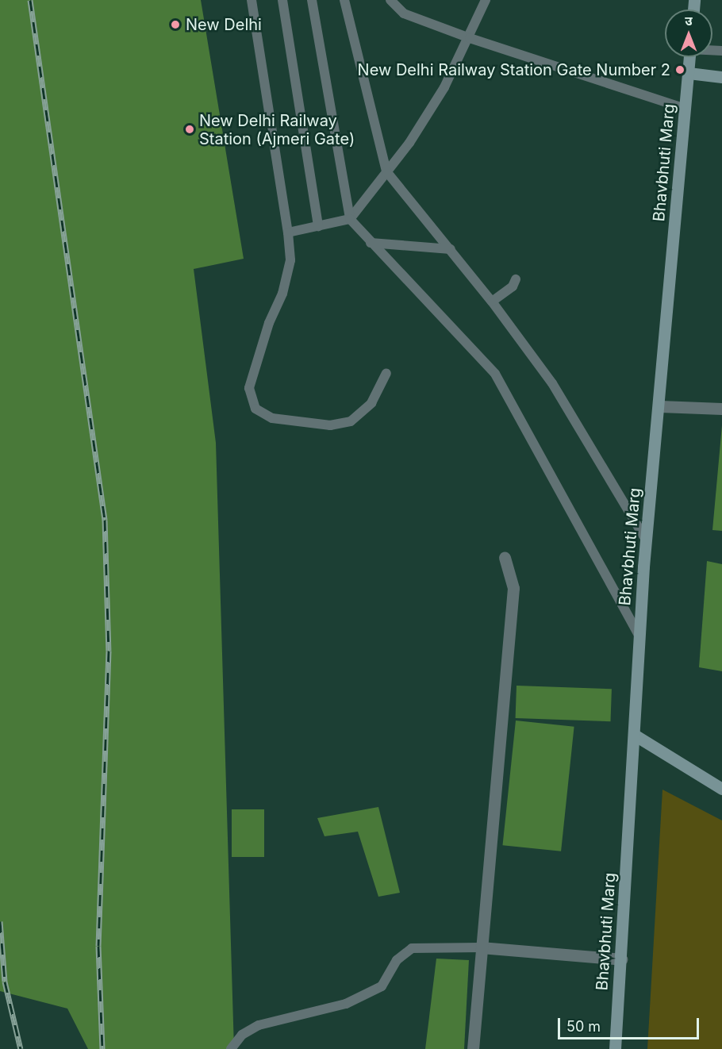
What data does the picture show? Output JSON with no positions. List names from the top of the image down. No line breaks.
{"streets":{"street":["Bhavbhuti Marg"]},"places":["New Delhi","New Delhi Railway Station Gate Number 2","New Delhi Railway Station (Ajmeri Gate)"],"scale_bar":"50 m","north":"top"}
